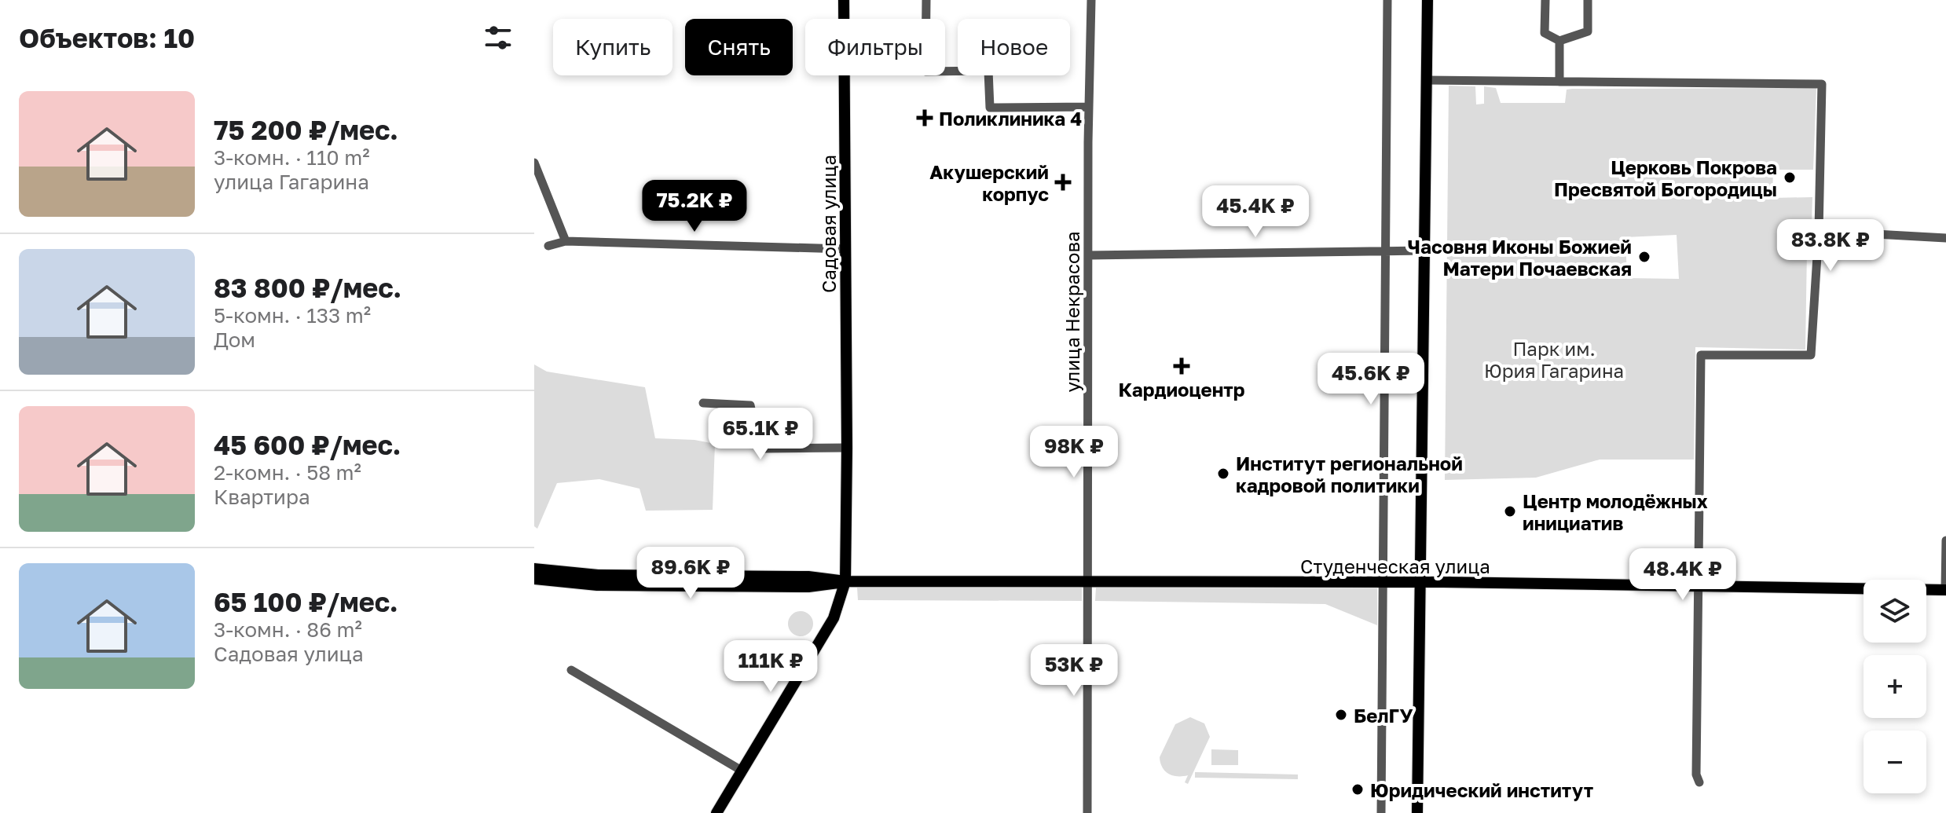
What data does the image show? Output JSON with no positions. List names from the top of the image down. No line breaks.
{"streets":{"main road":["Садовая улица","Студенческая улица"],"street":["улица Некрасова"]},"crossings":[["Садовая улица","Студенческая улица"],["улица Некрасова","Студенческая улица"]],"parks":["Парк им. Юрия Гагарина"],"places":{"health":["Поликлиника 4","Акушерский корпус","Кардиоцентр"],"other":["Церковь Покрова Пресвятой Богородицы","Часовня Иконы Божией Матери Почаевская","Институт региональной кадровой политики","Центр молодёжных инициатив","БелГУ","Юридический институт"]},"page":{"heading":"Объектов: 10","chip":["Купить","Снять","Фильтры","Новое"],"list":[{"name":"75 200 ₽/мес.","note":"3-комн. · 110 m² · улица Гагарина"},{"name":"83 800 ₽/мес.","note":"5-комн. · 133 m² · Дом"},{"name":"45 600 ₽/мес.","note":"2-комн. · 58 m² · Квартира"},{"name":"65 100 ₽/мес.","note":"3-комн. · 86 m² · Садовая улица"}],"price":["75.2K ₽","45.4K ₽","83.8K ₽","45.6K ₽","65.1K ₽","98K ₽","89.6K ₽","48.4K ₽","111K ₽","53K ₽"],"map_buttons":["+","−"]}}
